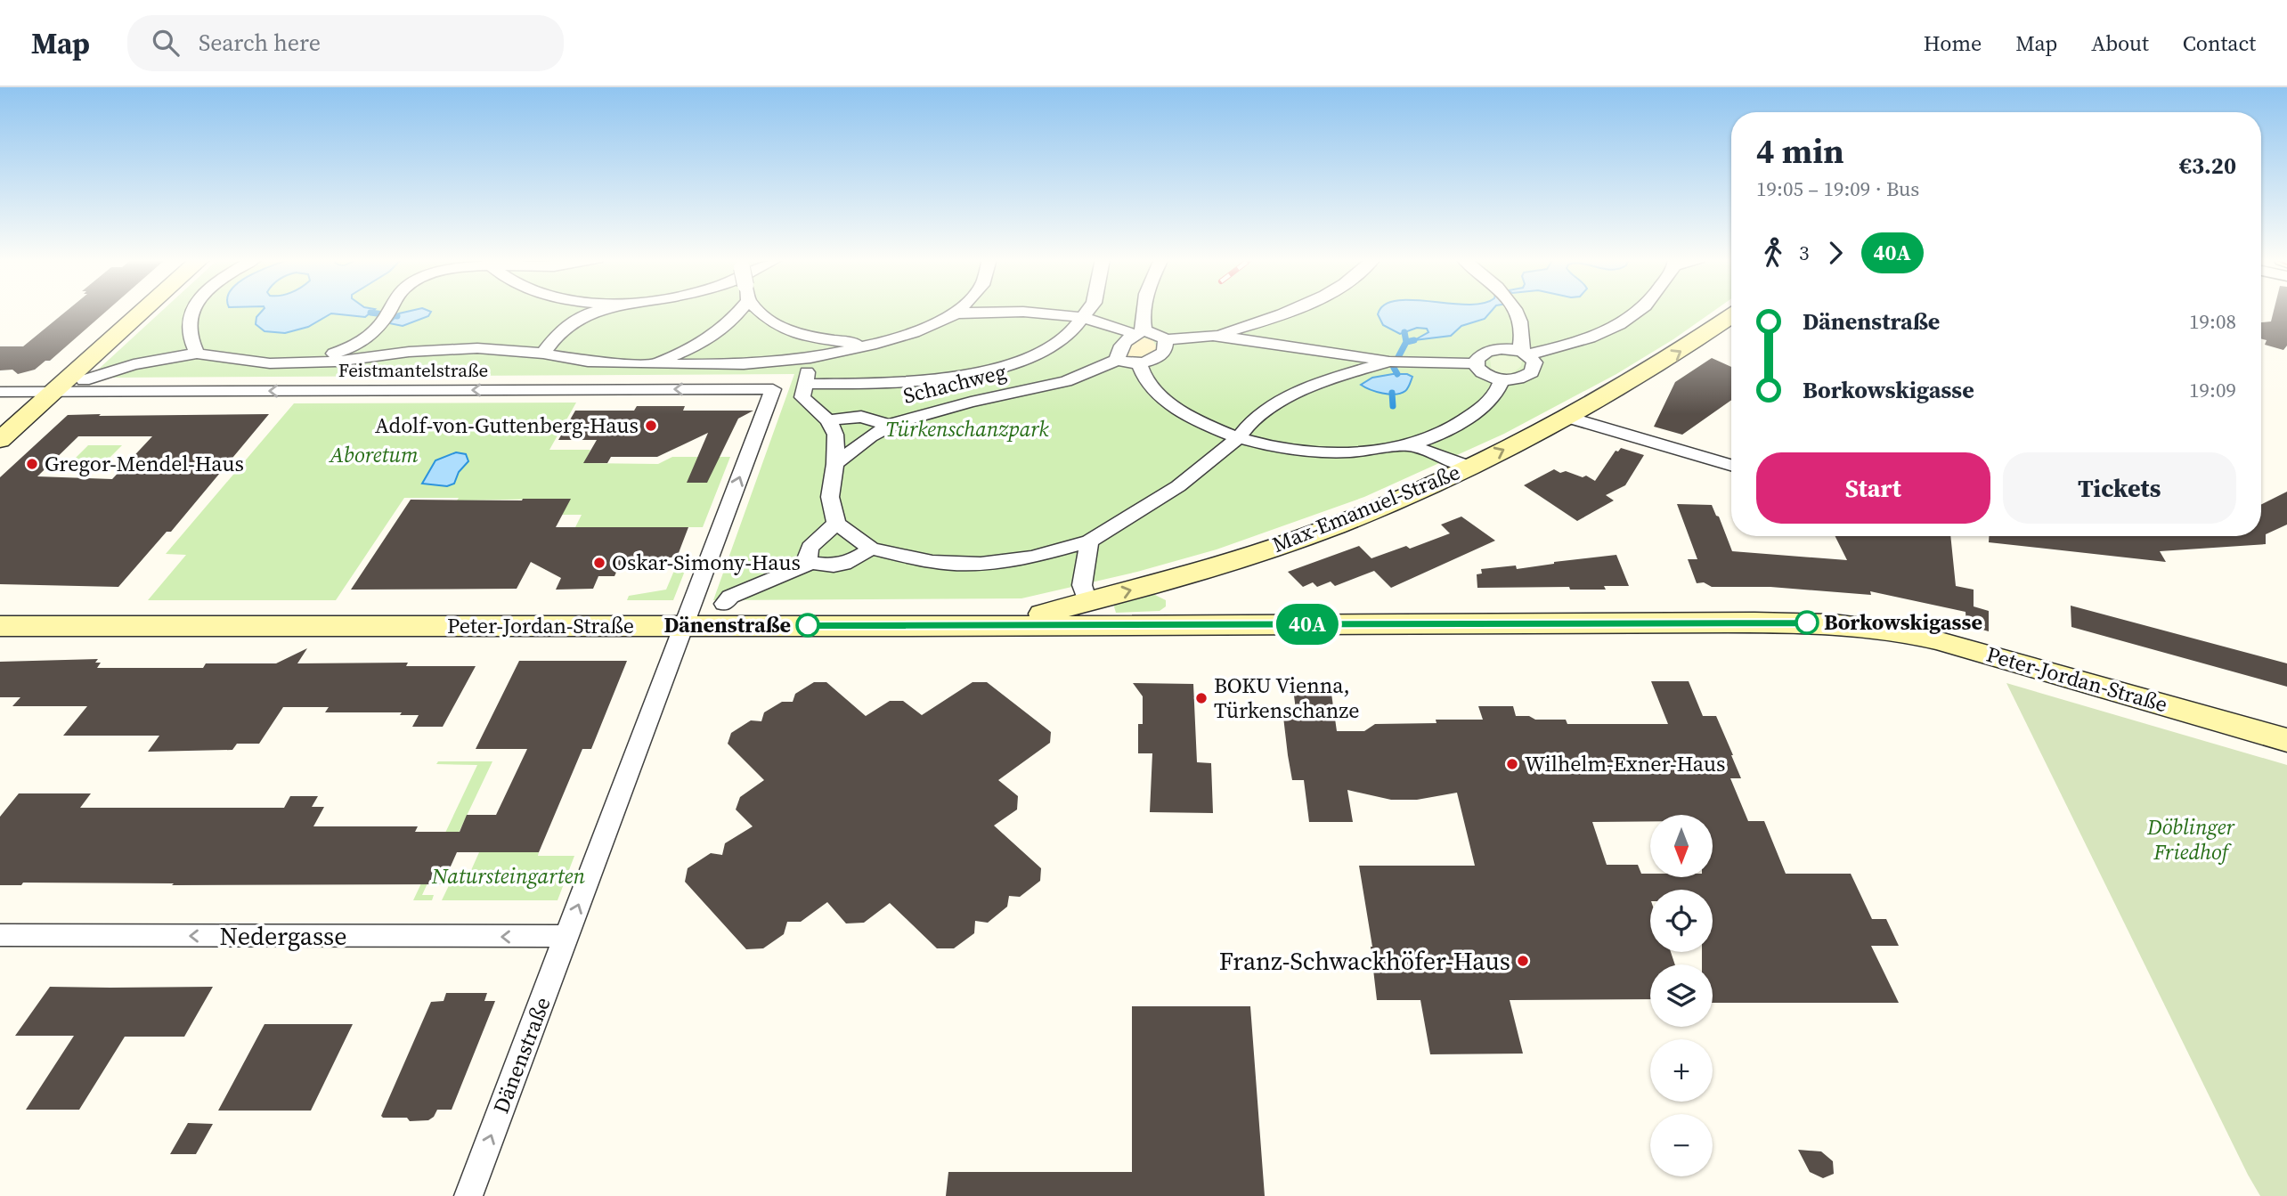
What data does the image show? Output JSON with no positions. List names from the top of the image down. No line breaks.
{"streets":{"main road":["Max-Emanuel-Straße","Peter-Jordan-Straße"],"street":["Feistmantelstraße","Schachweg","Nedergasse","Dänenstraße"]},"crossings":[["Feistmantelstraße","Dänenstraße"],["Max-Emanuel-Straße","Peter-Jordan-Straße"],["Peter-Jordan-Straße","Dänenstraße"],["Nedergasse","Dänenstraße"]],"one_way":["Max-Emanuel-Straße","Nedergasse","Dänenstraße"],"parks":["Türkenschanzpark","Aboretum","Döblinger Friedhof","Natursteingarten"],"places":["Adolf-von-Guttenberg-Haus","Gregor-Mendel-Haus","Oskar-Simony-Haus","Borkowskigasse","Dänenstraße","BOKU Vienna, Türkenschanze","Wilhelm-Exner-Haus","Franz-Schwackhöfer-Haus"],"lines":["bus line 40A"],"north":"bottom","page":{"header":"Map","search":"Search here","nav":["Home","Map","About","Contact"],"on_map":"40A","heading":["4 min","19:05 – 19:09 · Bus","€3.20"],"legs":["3","40A"],"list":[{"name":"Dänenstraße","value":"19:08"},{"name":"Borkowskigasse","value":"19:09"}],"buttons":["Start","Tickets"],"map_buttons":["+","−"]}}
